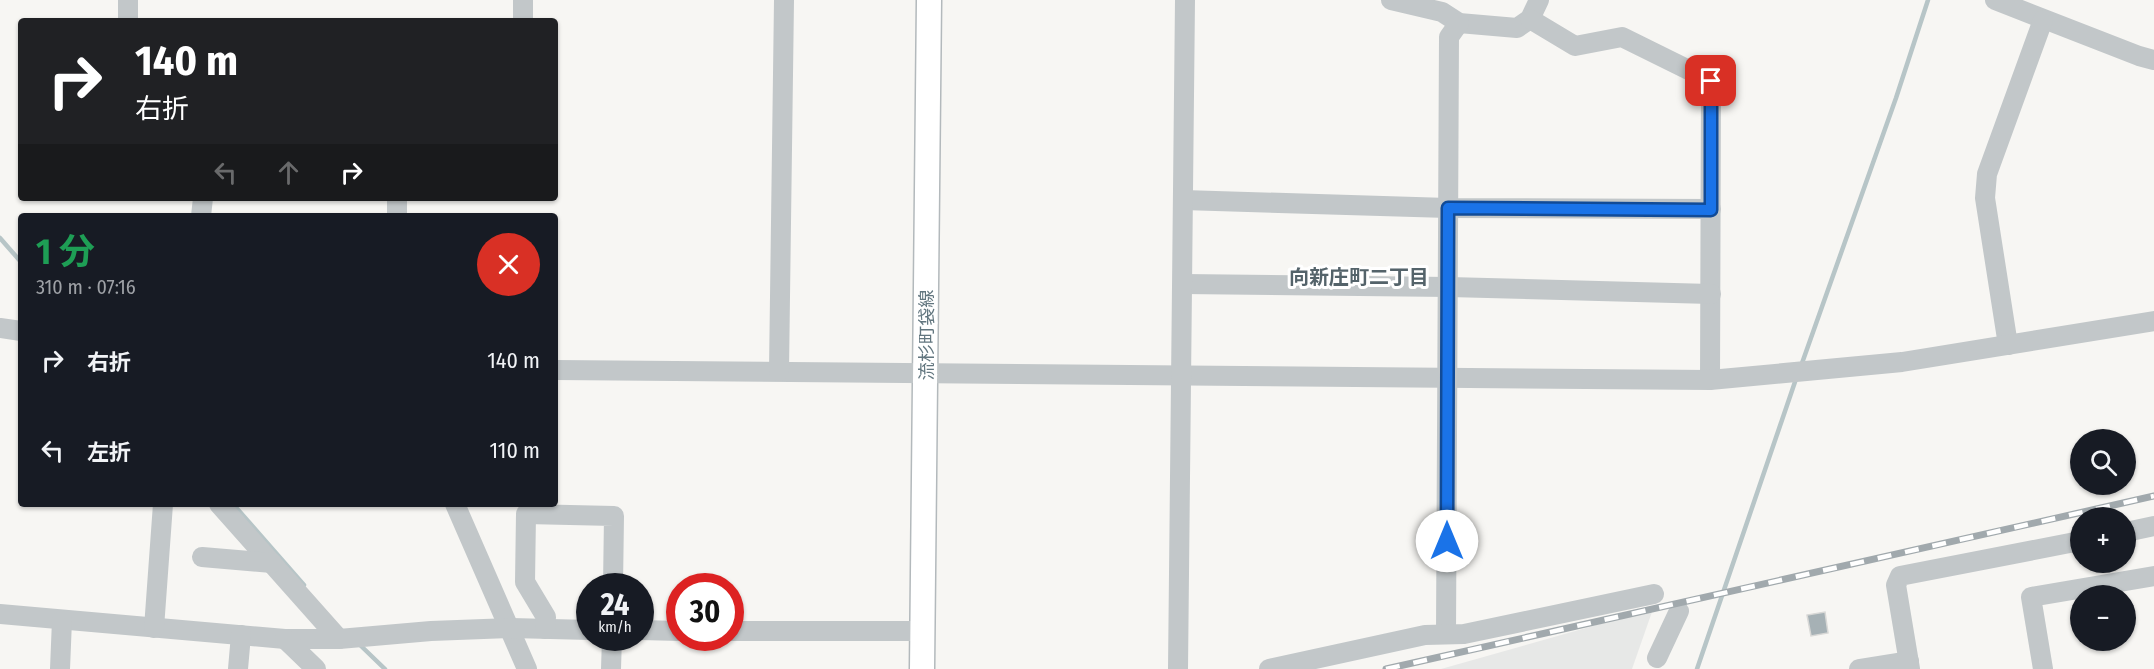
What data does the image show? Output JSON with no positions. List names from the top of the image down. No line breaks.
{"streets":{"main road":["流杉町袋線"]},"districts":["向新庄町二丁目"],"page":{"turn":["140 m","右折"],"heading":["1 分","310 m · 07:16"],"list":[{"name":"右折","value":"140 m"},{"name":"左折","value":"110 m"}],"map_buttons":["+","−"],"speed":"24 km/h","limit":"30"}}
